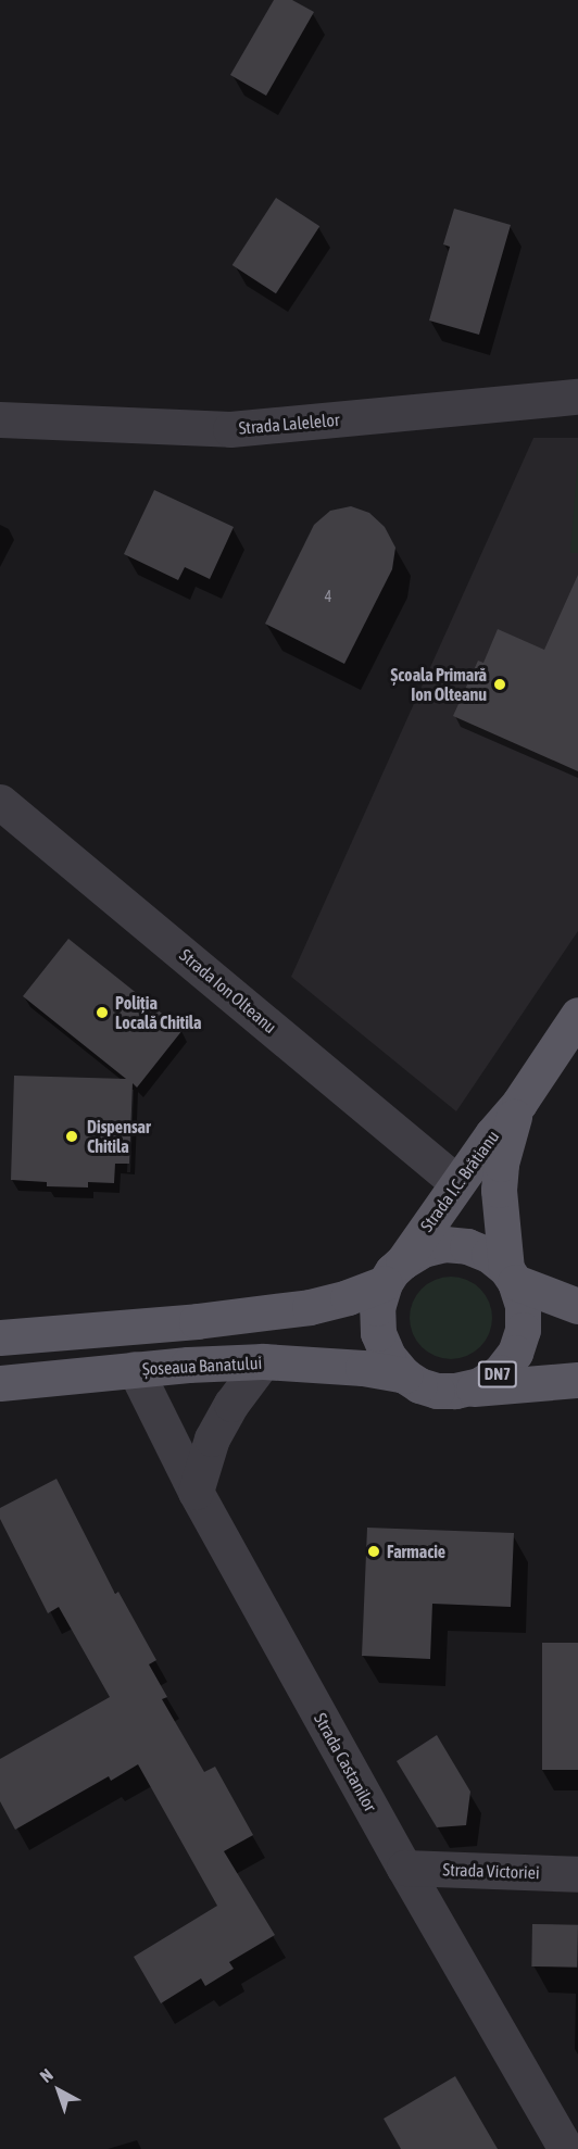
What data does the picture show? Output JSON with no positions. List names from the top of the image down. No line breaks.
{"streets":{"main road":["Strada I.C. Brătianu","Șoseaua Banatului","DN7"],"street":["Strada Lalelelor","Strada Ion Olteanu","Strada Castanilor","Strada Victoriei"]},"crossings":[["Strada Ion Olteanu","Strada I.C. Brătianu"],["Strada I.C. Brătianu","Șoseaua Banatului"],["Strada I.C. Brătianu","DN7"],["Șoseaua Banatului","DN7"],["Șoseaua Banatului","Strada Castanilor"],["Strada Castanilor","Strada Victoriei"]],"places":["Școala Primară Ion Olteanu","Poliția Locală Chitila","Dispensar Chitila","Farmacie"],"house_numbers":["4"],"north":"top left"}
